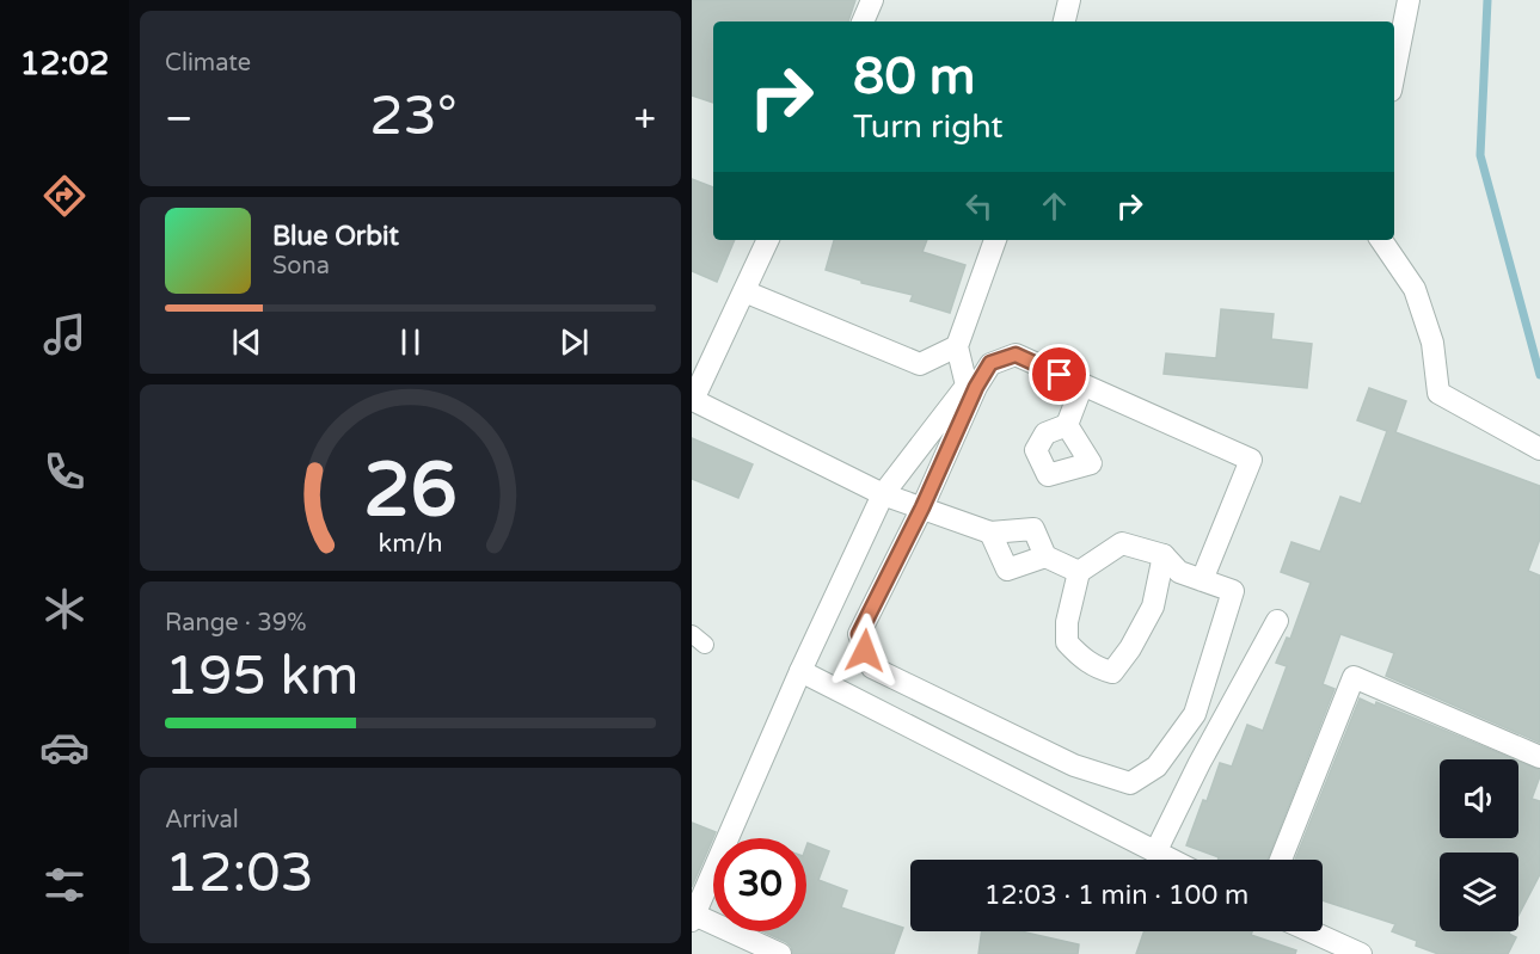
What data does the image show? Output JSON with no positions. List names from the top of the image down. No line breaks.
{"page":{"tabs":"12:02","tile":["Climate",["Range · 39%","195 km"],["Arrival","12:03"]],"turn":["80 m","Turn right"],"heat":["−","23°","+"],"song":["Blue Orbit","Sona"],"limit":"30","trip":"12:03 · 1 min · 100 m","gauge":["26","km/h"]}}
